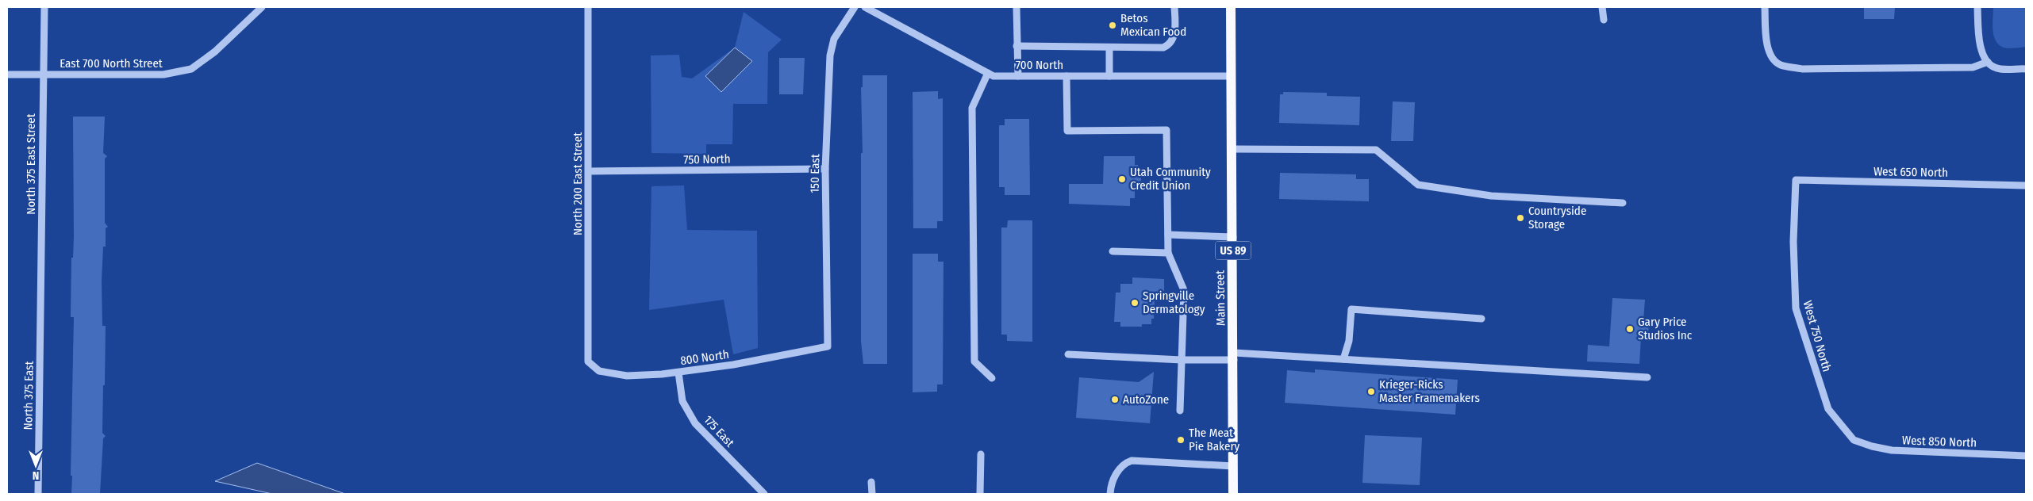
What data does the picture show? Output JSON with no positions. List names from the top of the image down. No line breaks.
{"streets":{"main road":["US 89","Main Street"],"street":["East 700 North Street","700 North","750 North","North 375 East Street","West 650 North","150 East","North 200 East Street","West 750 North","800 North","North 375 East","175 East","West 850 North"]},"crossings":[["East 700 North Street","North 375 East Street"],["700 North","Main Street"],["750 North","150 East"],["750 North","North 200 East Street"],["North 375 East Street","North 375 East"],["West 650 North","West 750 North"],["150 East","800 North"],["North 200 East Street","800 North"],["West 750 North","West 850 North"],["800 North","175 East"]],"places":["Betos Mexican Food","Utah Community Credit Union","Countryside Storage","Springville Dermatology","Gary Price Studios Inc","Krieger-Ricks Master Framemakers","AutoZone","The Meat Pie Bakery"],"north":"bottom"}
